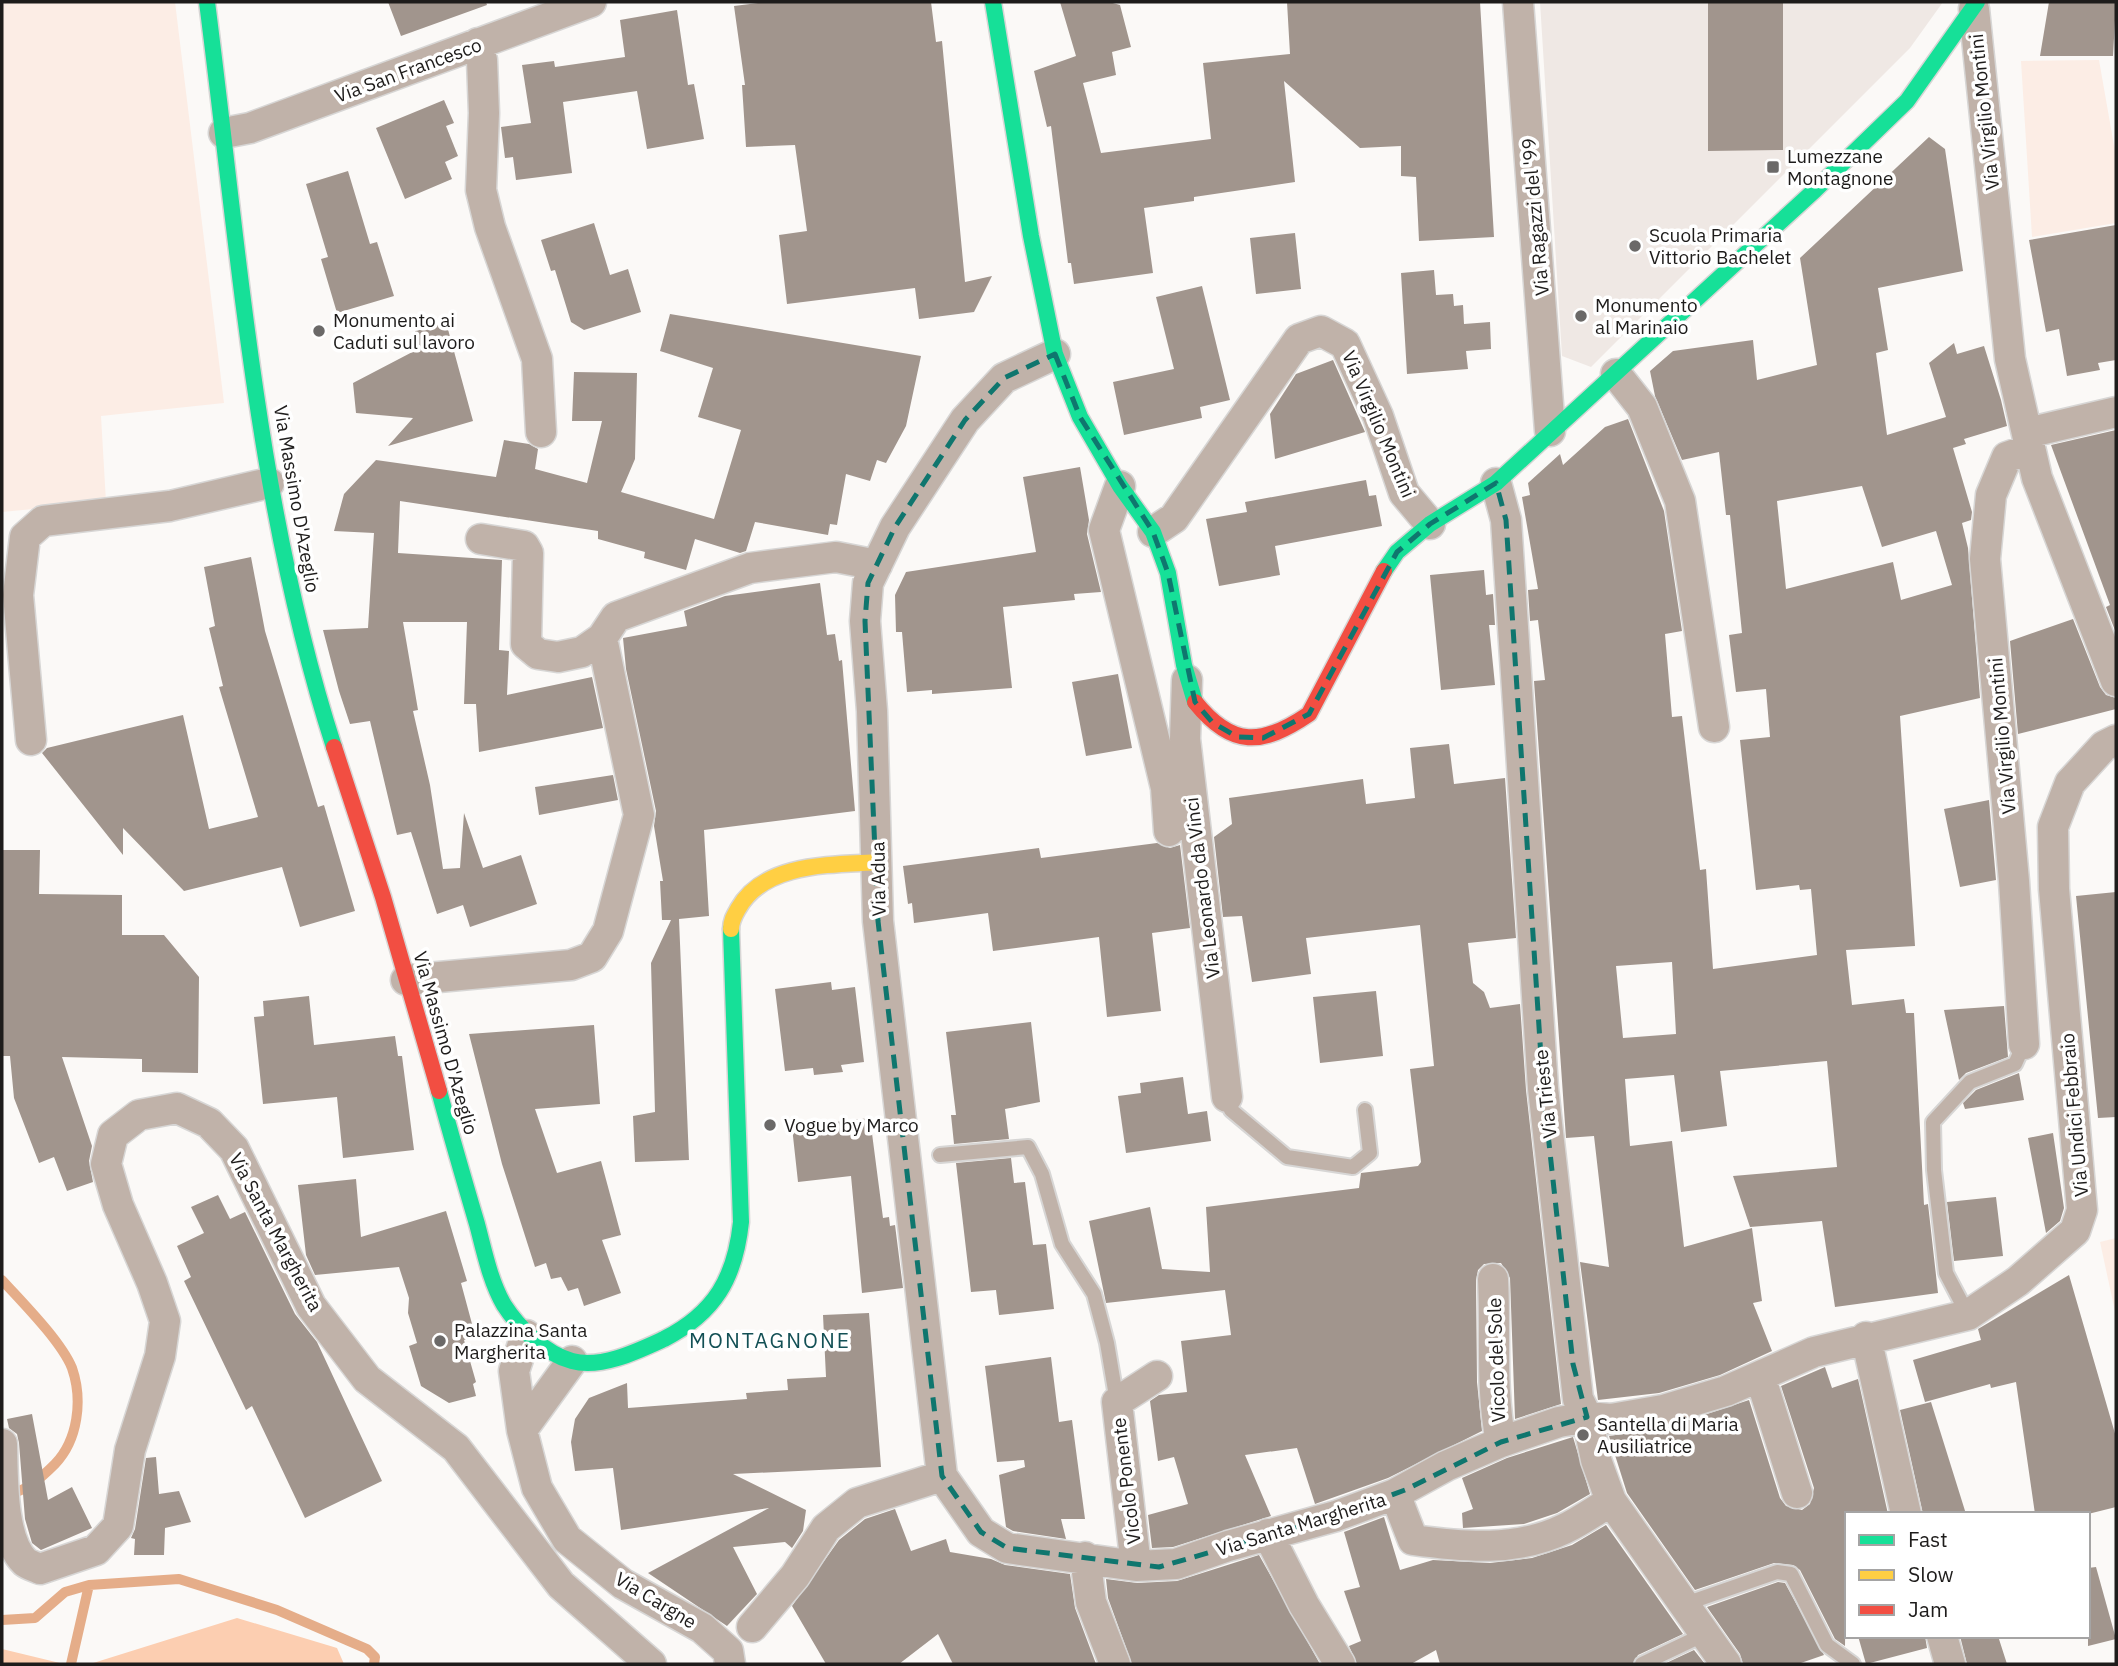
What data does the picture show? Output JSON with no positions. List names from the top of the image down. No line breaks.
{"streets":{"street":["Via San Francesco","Via Virgilio Montini","Via Ragazzi del '99","Via Massimo D'Azeglio","Via Adua","Via Leonardo da Vinci","Via Trieste","Via Undici Febbraio","Via Santa Margherita","Vicolo del Sole","Vicolo Ponente","Via Cargne"]},"crossings":[["Via San Francesco","Via Massimo D'Azeglio"],["Via Virgilio Montini","Via Ragazzi del '99"],["Via Virgilio Montini","Via Leonardo da Vinci"],["Via Virgilio Montini","Via Trieste"],["Via Massimo D'Azeglio","Via Cargne"],["Via Adua","Via Santa Margherita"],["Via Trieste","Via Undici Febbraio"],["Via Trieste","Via Santa Margherita"],["Via Undici Febbraio","Via Santa Margherita"],["Via Santa Margherita","Vicolo del Sole"],["Via Santa Margherita","Vicolo Ponente"]],"districts":["MONTAGNONE"],"places":{"transit":["Lumezzane Montagnone"],"other":["Scuola Primaria Vittorio Bachelet","Monumento al Marinaio","Monumento ai Caduti sul lavoro","Vogue by Marco","Palazzina Santa Margherita","Santella di Maria Ausiliatrice"]},"legend":["Fast","Slow","Jam"]}
